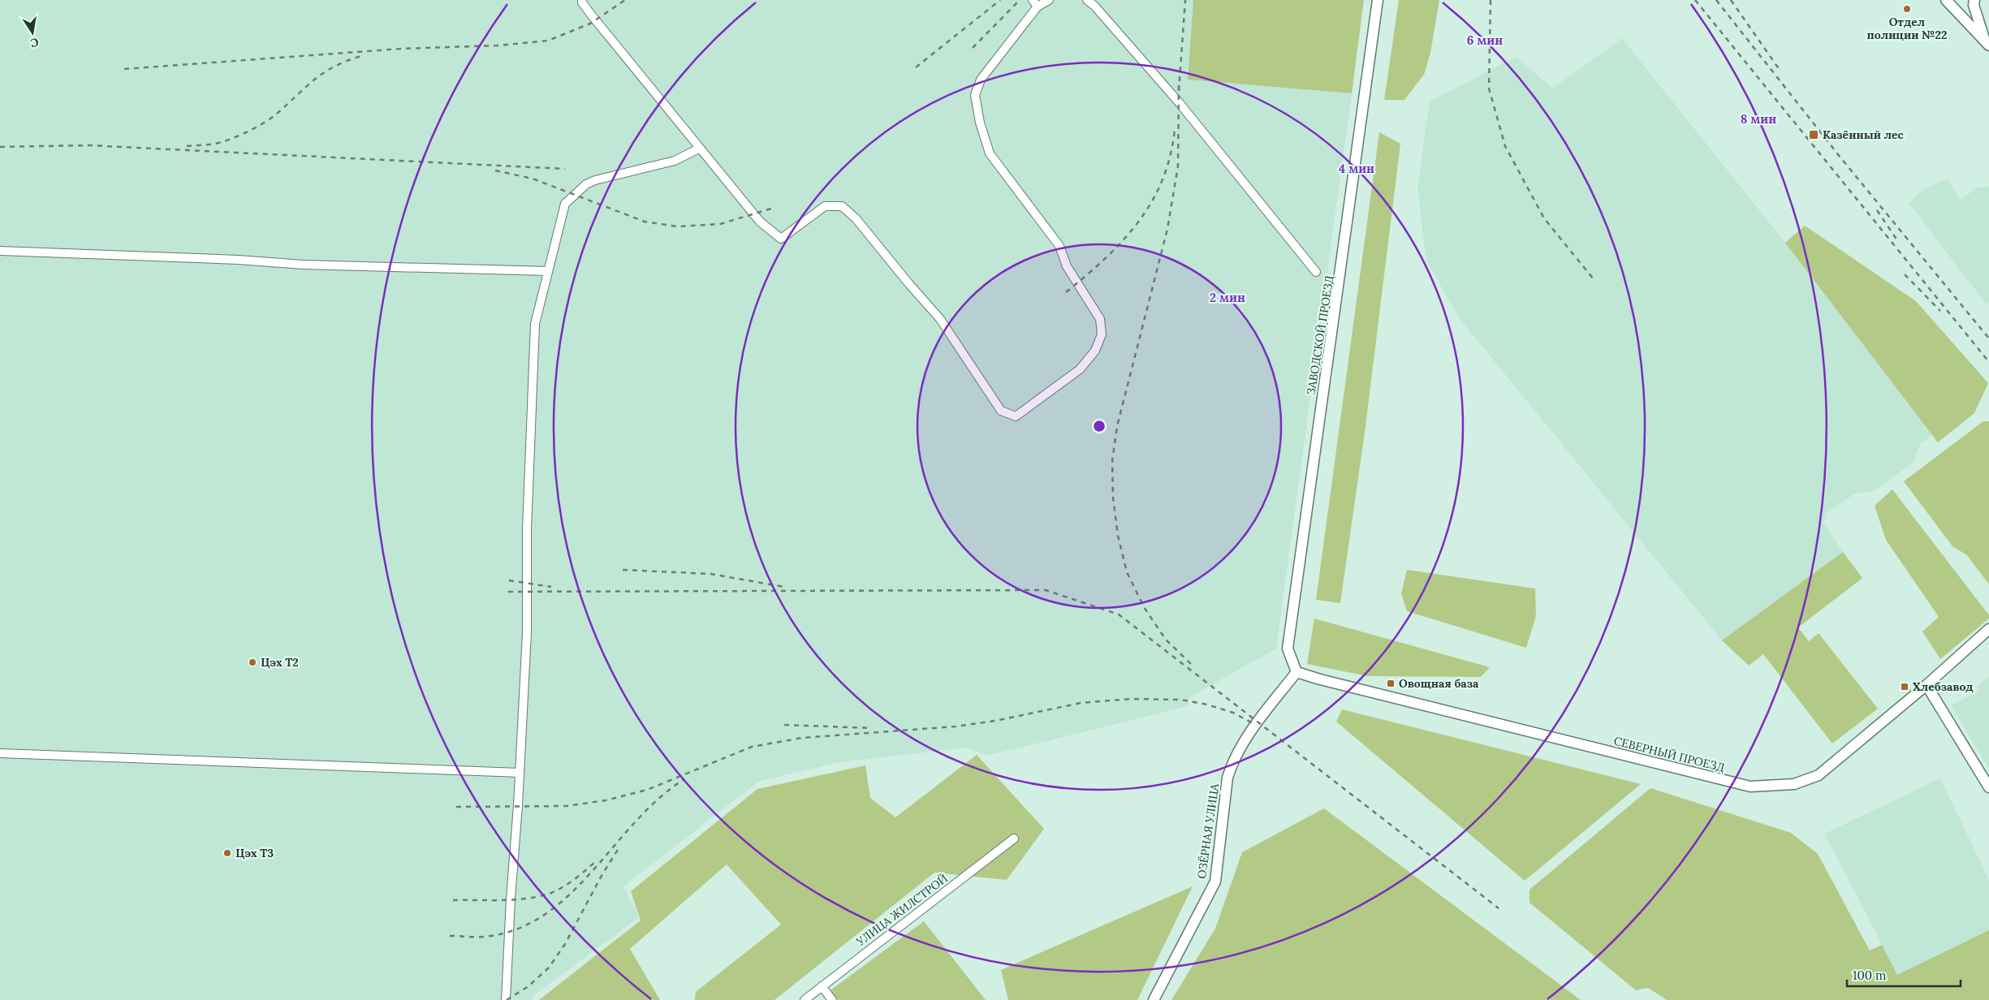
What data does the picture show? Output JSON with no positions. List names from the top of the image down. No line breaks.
{"streets":{"street":["ЗАВОДСКОЙ ПРОЕЗД","СЕВЕРНЫЙ ПРОЕЗД","ОЗЁРНАЯ УЛИЦА","УЛИЦА ЖИЛСТРОЙ"]},"crossings":[["ЗАВОДСКОЙ ПРОЕЗД","СЕВЕРНЫЙ ПРОЕЗД"],["ЗАВОДСКОЙ ПРОЕЗД","ОЗЁРНАЯ УЛИЦА"],["СЕВЕРНЫЙ ПРОЕЗД","ОЗЁРНАЯ УЛИЦА"]],"places":{"other":["Отдел полиции №22","Цэх Т2","Цэх Т3"],"transit":["Казённый лес","Овощная база","Хлебзавод"]},"scale_bar":"100 m","north":"bottom","rings":["6 мин","8 мин","4 мин","2 мин"]}
